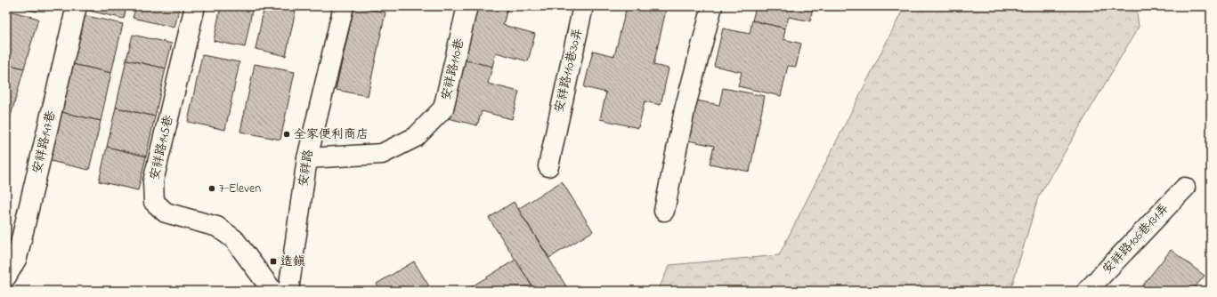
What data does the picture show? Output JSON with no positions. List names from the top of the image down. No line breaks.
{"streets":{"street":["安祥路110巷","安祥路110巷30弄","安祥路147巷","安祥路145巷","安祥路","安祥路106巷131弄"]},"crossings":[["安祥路110巷","安祥路"]],"places":{"other":["全家便利商店","7-Eleven"],"transit":["造鎮"]}}
